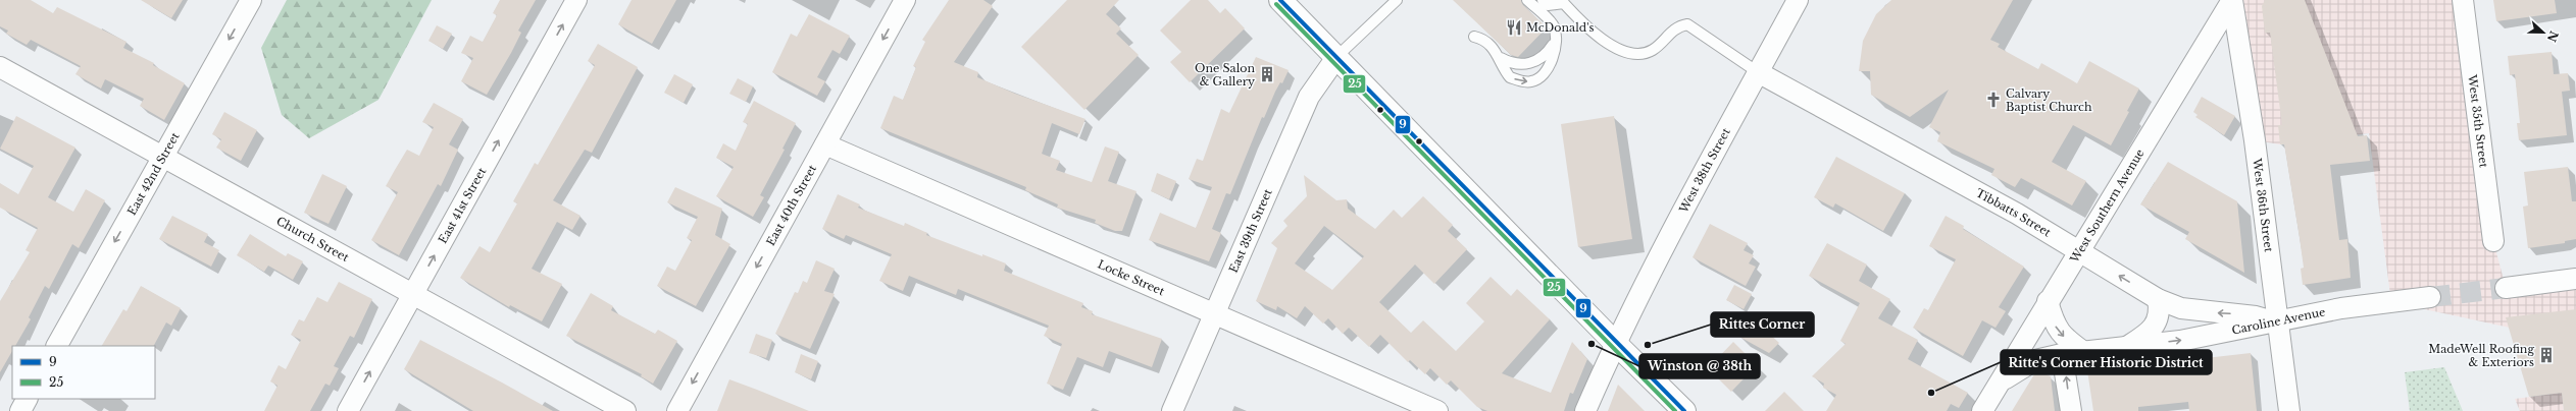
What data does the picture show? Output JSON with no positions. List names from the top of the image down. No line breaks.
{"streets":{"street":["West 35th Street","West 38th Street","East 42nd Street","East 41st Street","East 40th Street","West Southern Avenue","West 36th Street","Tibbatts Street","East 39th Street","Church Street","Locke Street","Caroline Avenue"]},"crossings":[["West 38th Street","Tibbatts Street"],["East 42nd Street","Church Street"],["East 41st Street","Church Street"],["East 40th Street","Locke Street"],["West Southern Avenue","West 36th Street"],["West Southern Avenue","Tibbatts Street"],["West Southern Avenue","Caroline Avenue"],["West 36th Street","Tibbatts Street"],["West 36th Street","Caroline Avenue"],["Tibbatts Street","Caroline Avenue"],["East 39th Street","Locke Street"]],"one_way":["East 42nd Street","East 41st Street","East 40th Street","Tibbatts Street"],"places":{"restaurant":["McDonald's"],"building":["One Salon & Gallery","MadeWell Roofing & Exteriors"],"church":["Calvary Baptist Church"],"other":["Winston @ 38th","Rittes Corner","Ritte's Corner Historic District"]},"lines":["transit line 9","transit line 25"],"legend":["9","25"],"north":"right"}
